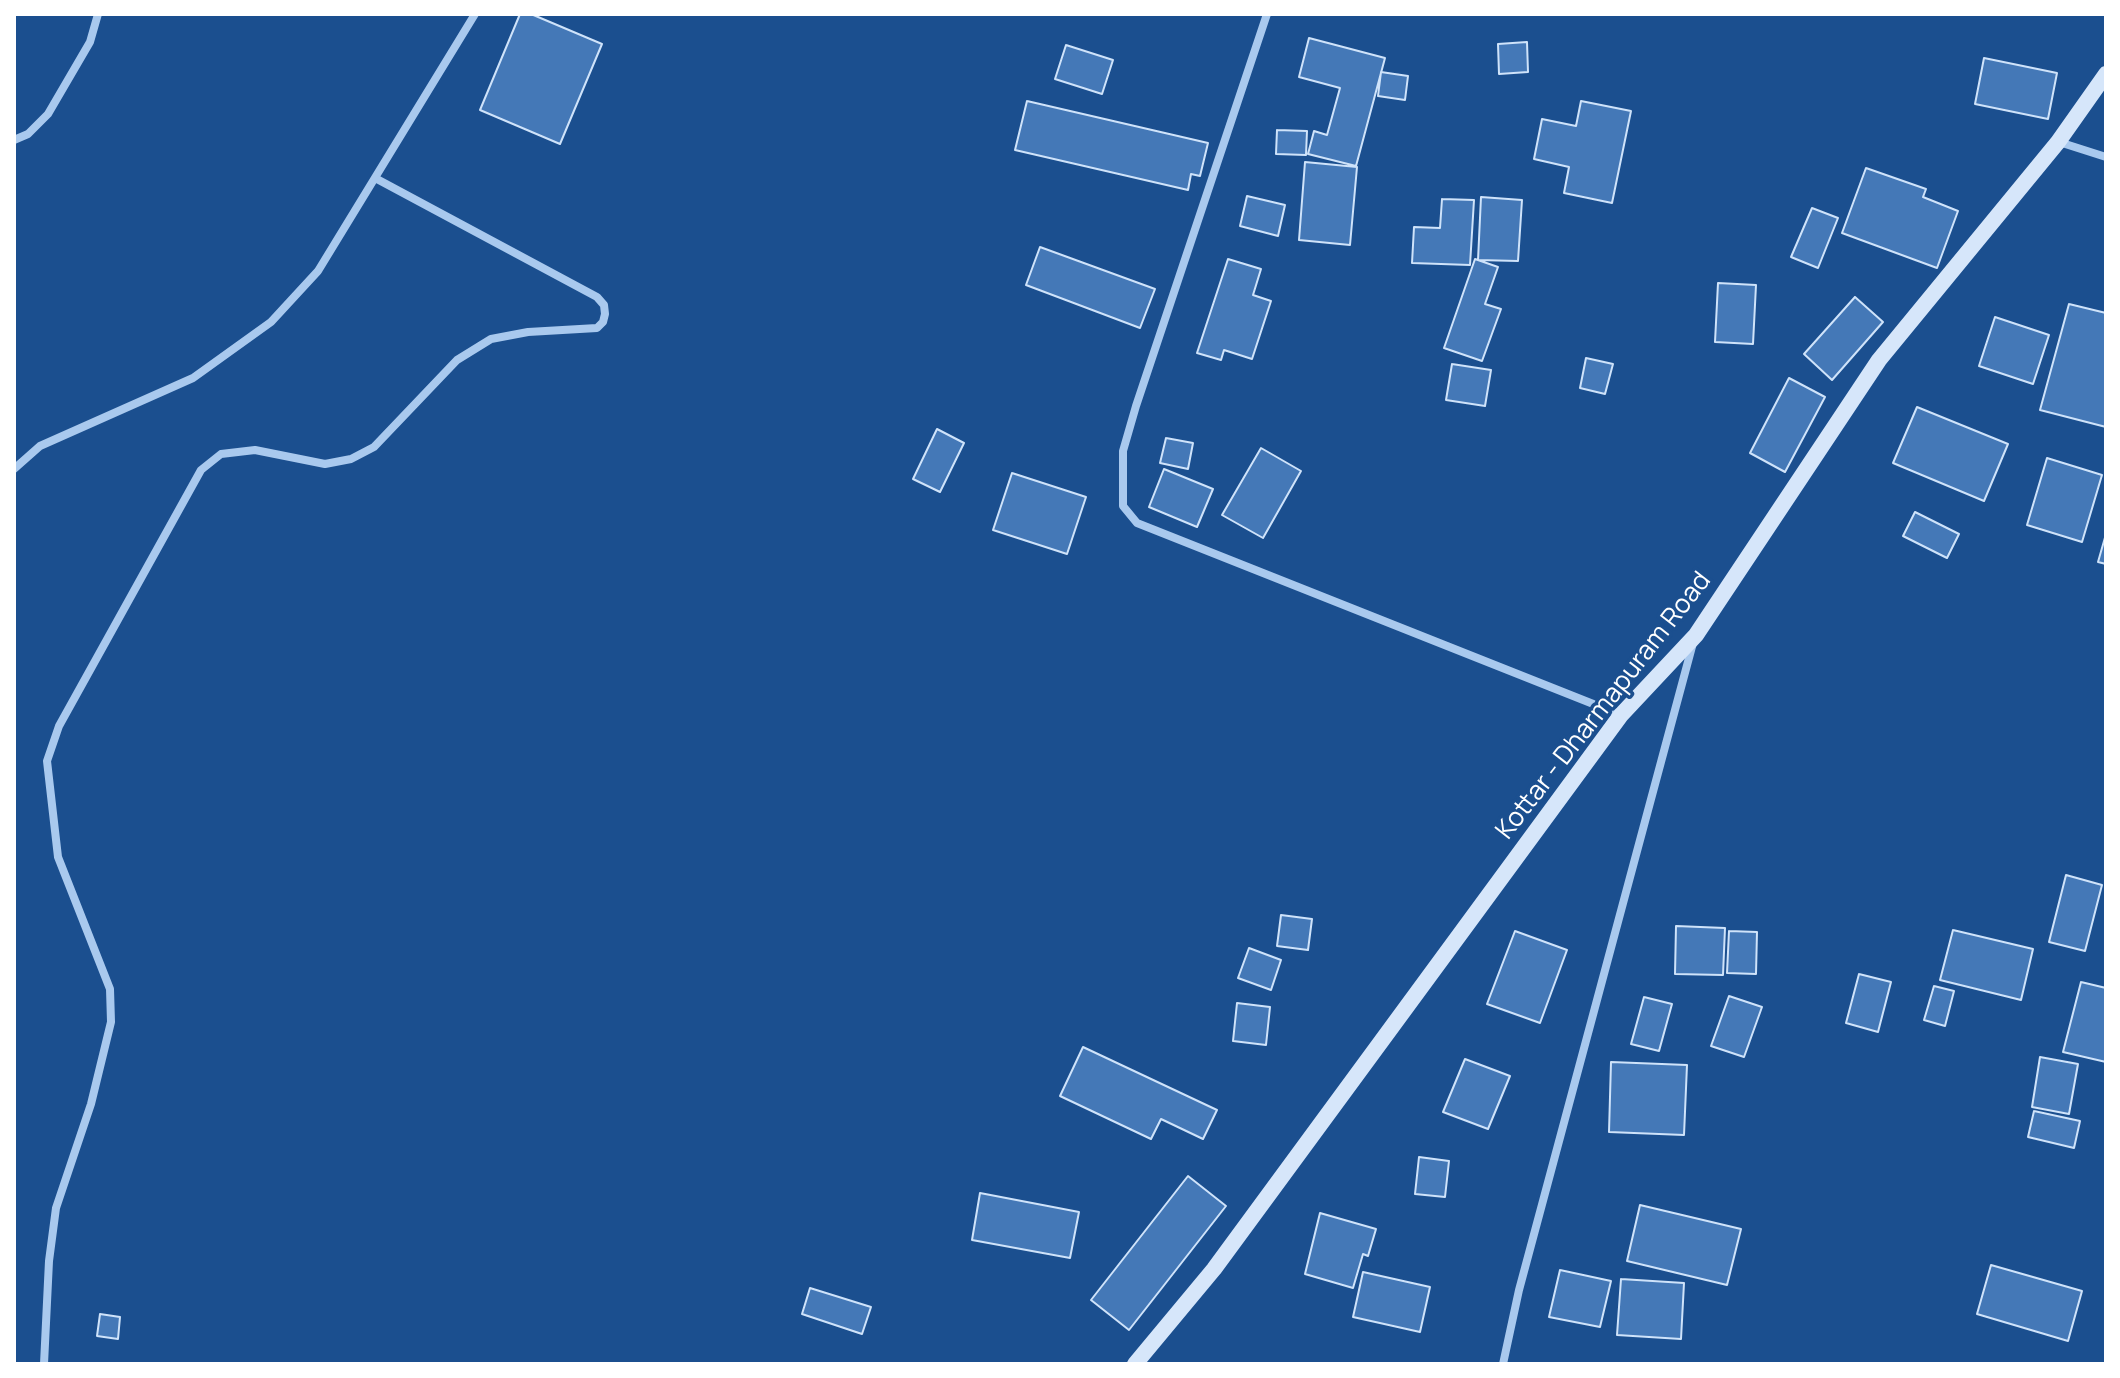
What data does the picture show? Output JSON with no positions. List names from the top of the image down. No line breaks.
{"streets":{"main road":["Kottar - Dharmapuram Road"]}}
